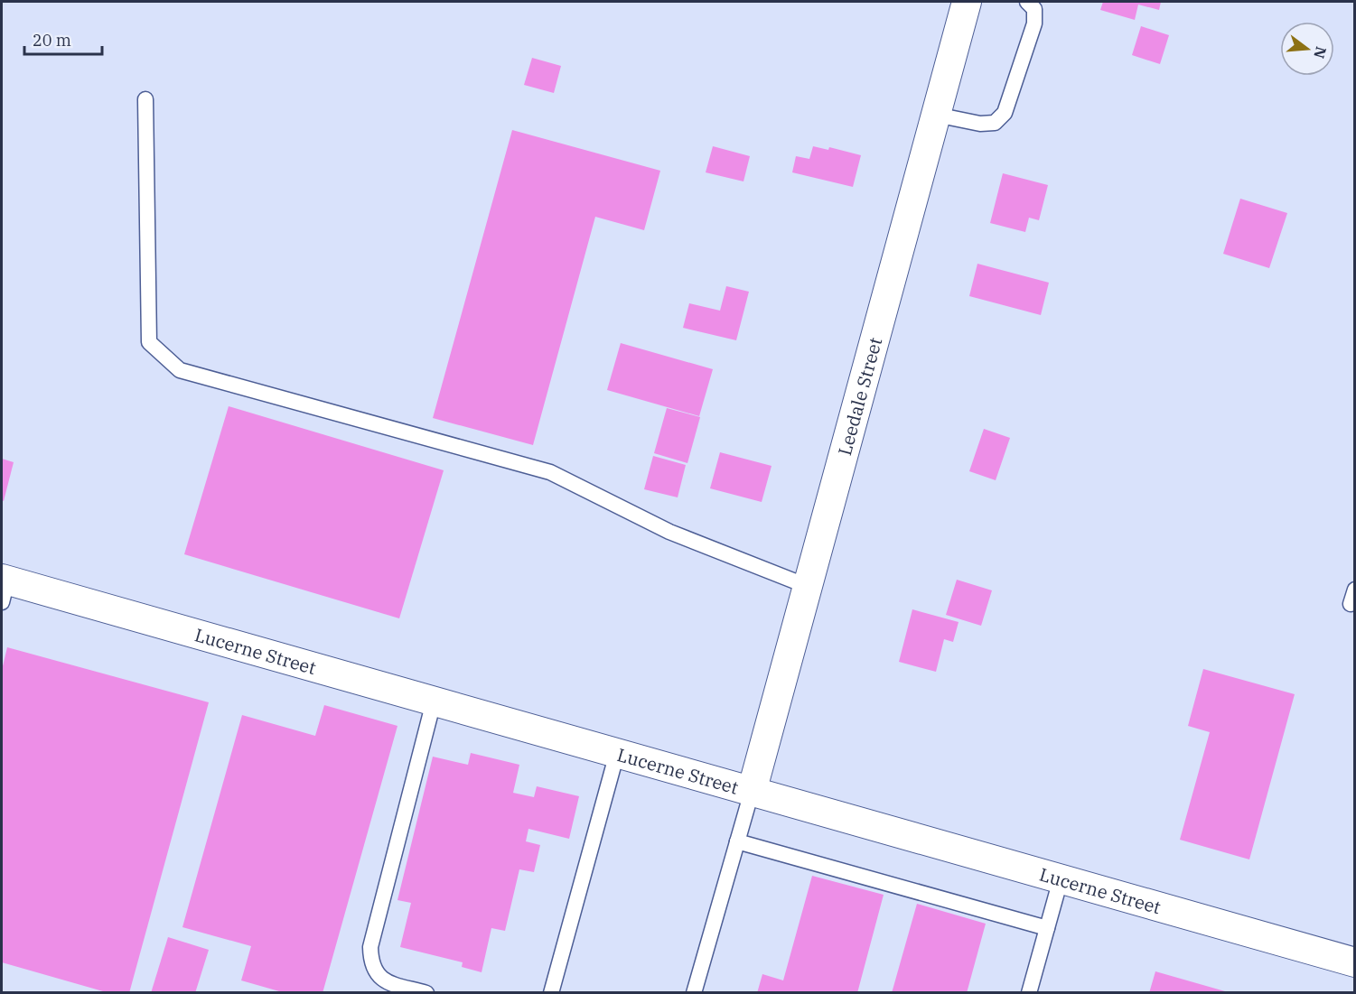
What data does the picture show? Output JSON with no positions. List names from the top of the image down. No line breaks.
{"streets":{"street":["Leedale Street","Lucerne Street"]},"crossings":[["Leedale Street","Lucerne Street"]],"scale_bar":"20 m","north":"right"}
